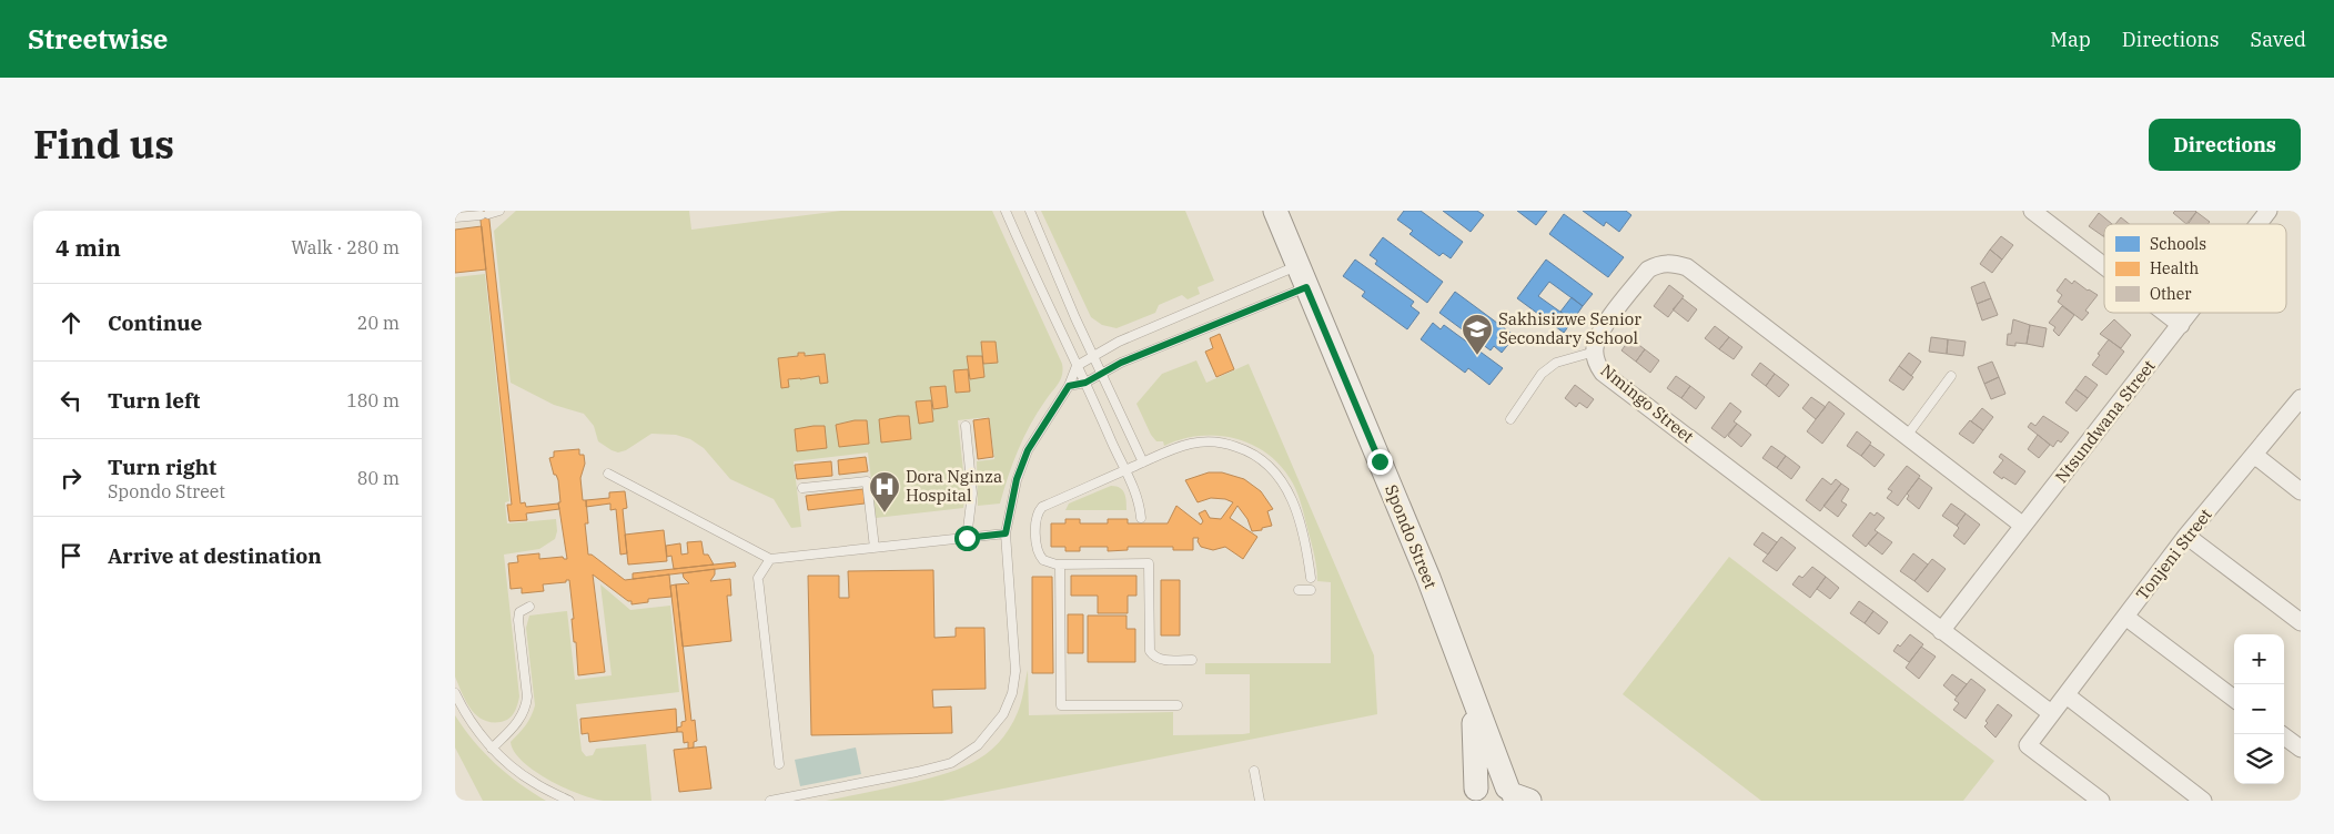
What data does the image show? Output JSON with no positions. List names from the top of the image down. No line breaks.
{"streets":{"main road":["Spondo Street"],"street":["Nmingo Street","Ntsundwana Street","Tonjeni Street"]},"crossings":[["Nmingo Street","Ntsundwana Street"],["Nmingo Street","Tonjeni Street"]],"places":{"school or university":["Sakhisizwe Senior Secondary School"],"hospital":["Dora Nginza Hospital"]},"legend":["Schools","Health","Other"],"page":{"header":"Streetwise","nav":["Map","Directions","Saved"],"title":"Find us","buttons":"Directions","heading":["4 min","Walk · 280 m"],"list":[["Continue","20 m"],["Turn left","180 m"],["Turn right","Spondo Street","80 m"],"Arrive at destination"],"map_buttons":["+","−"]}}
